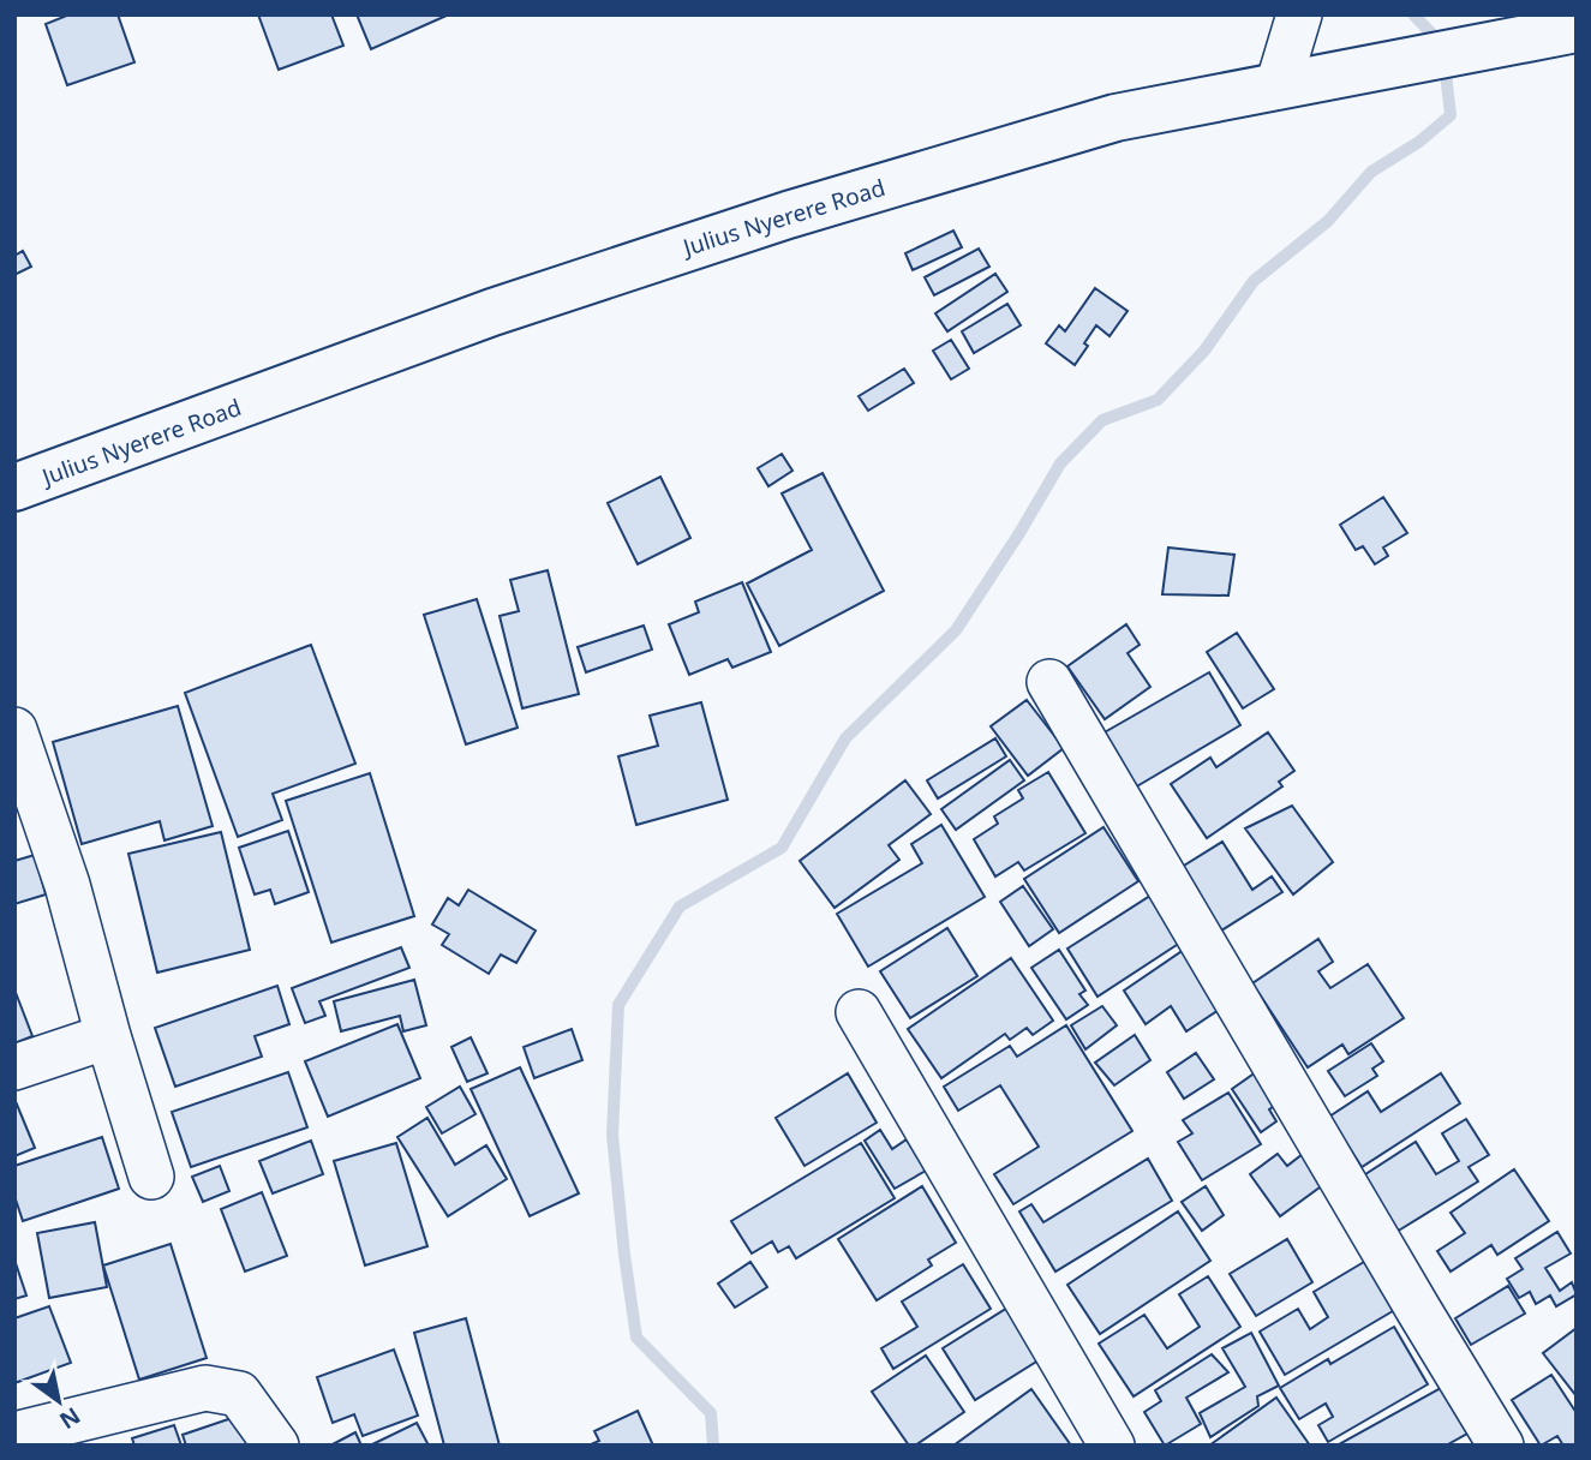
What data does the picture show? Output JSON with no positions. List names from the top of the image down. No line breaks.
{"streets":{"highway":["Julius Nyerere Road"]},"north":"bottom right"}
